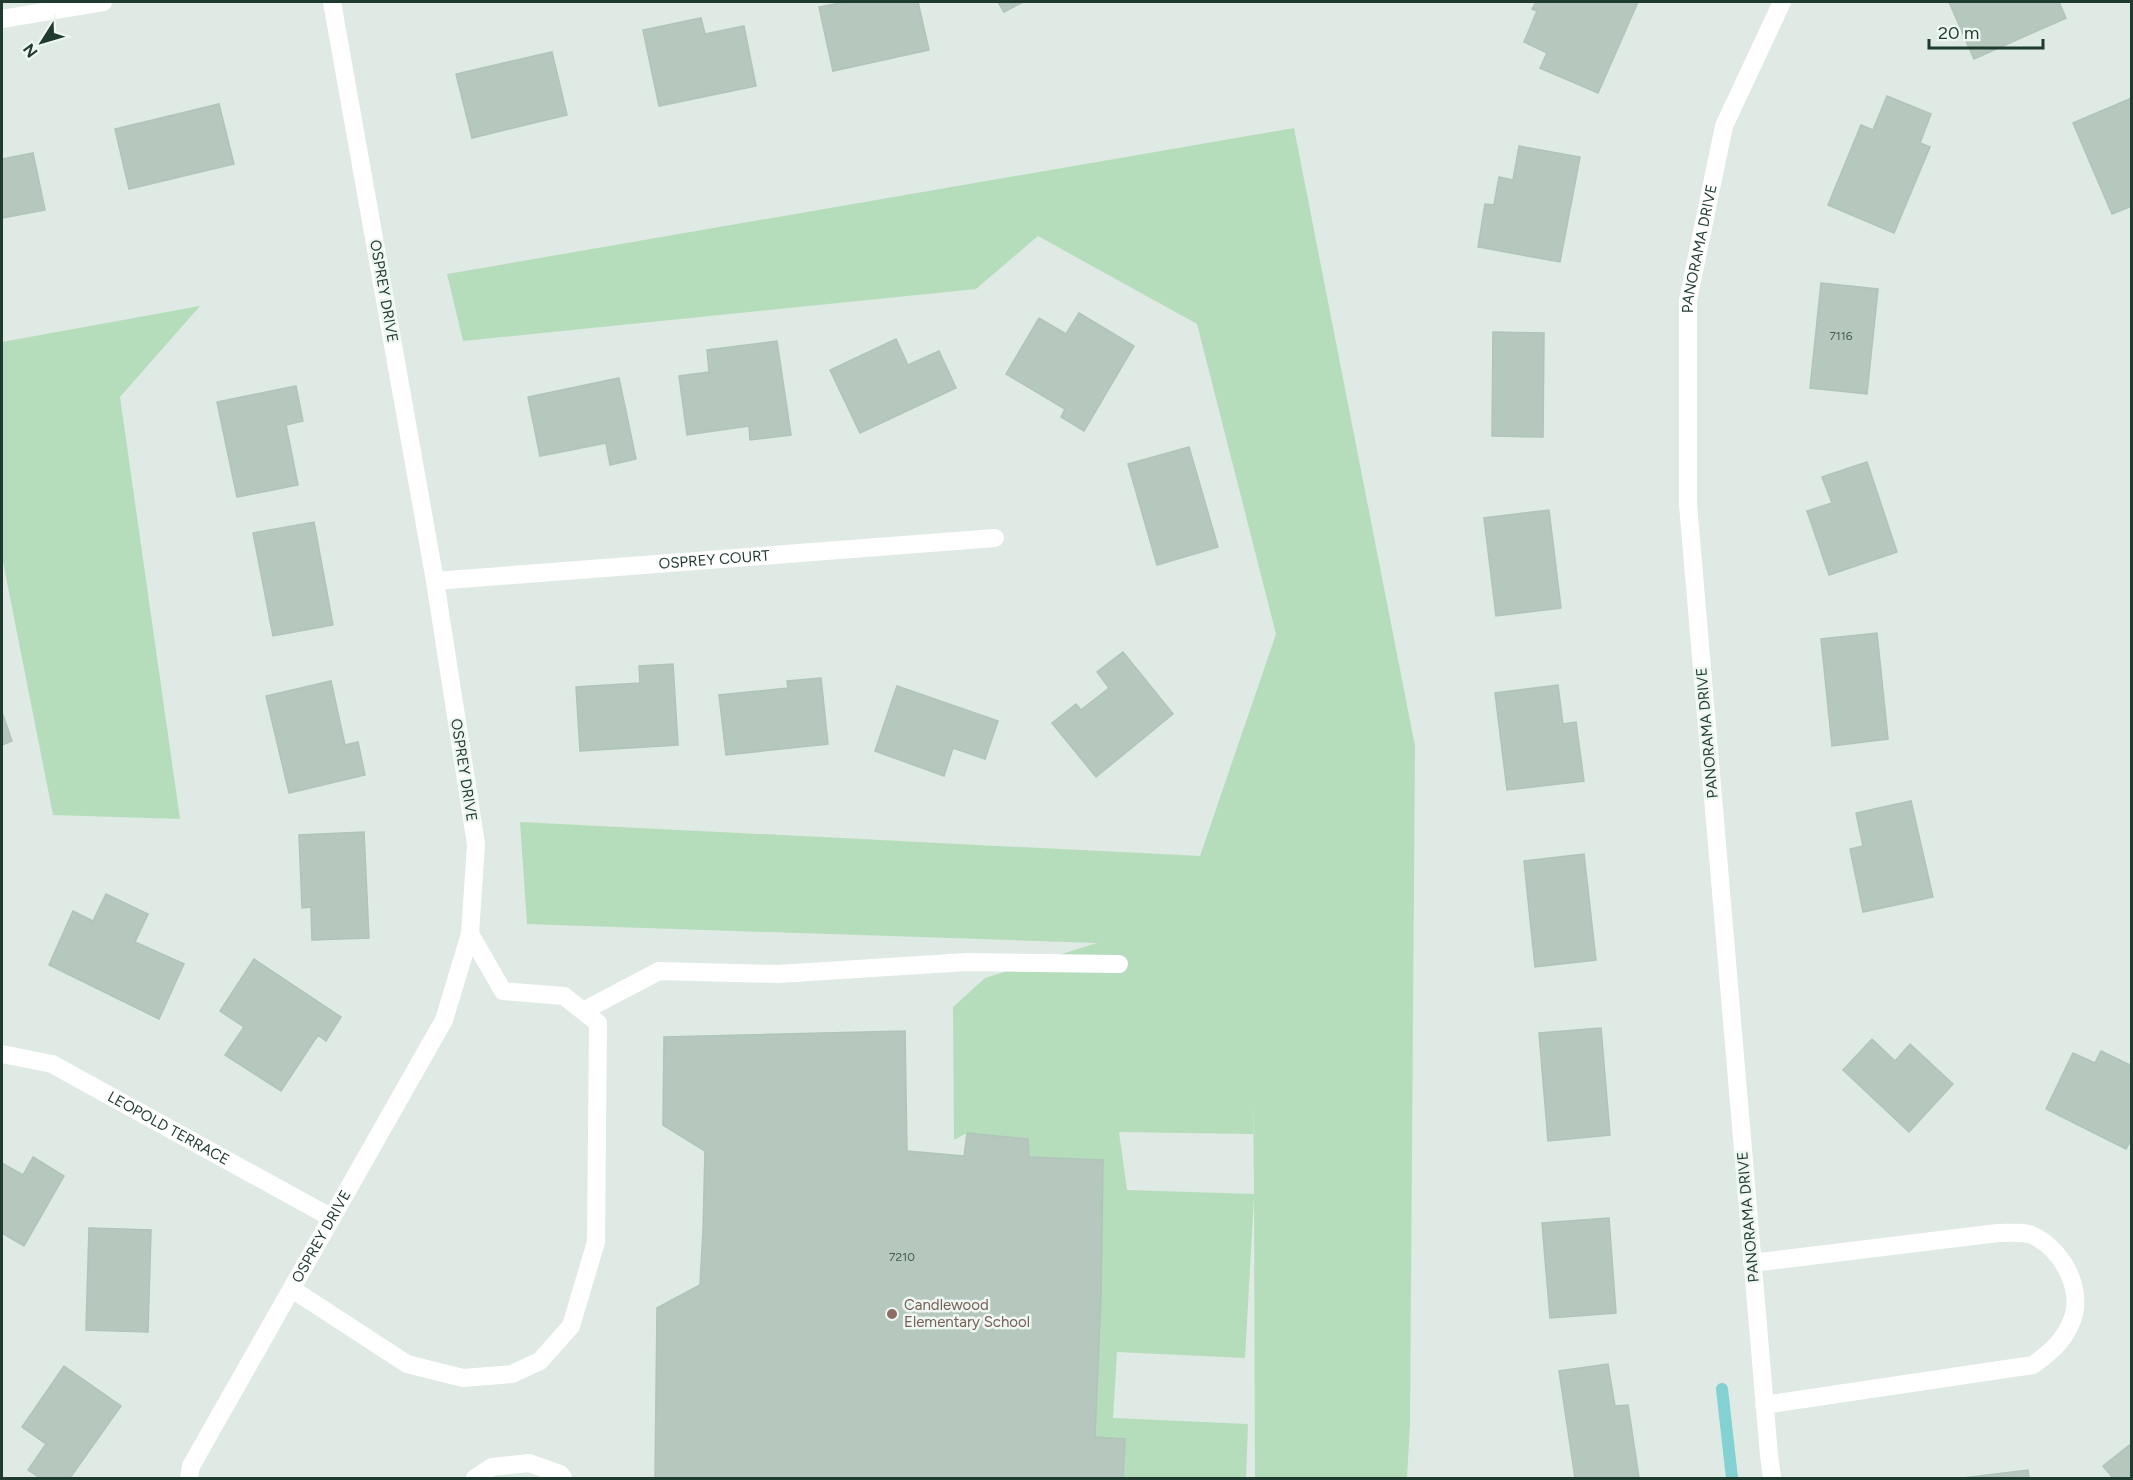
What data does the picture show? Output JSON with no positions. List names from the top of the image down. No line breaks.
{"streets":{"street":["PANORAMA DRIVE","OSPREY DRIVE","OSPREY COURT","LEOPOLD TERRACE"]},"crossings":[["OSPREY DRIVE","OSPREY COURT"],["OSPREY DRIVE","LEOPOLD TERRACE"]],"places":["Candlewood Elementary School"],"house_numbers":["7116","7210"],"scale_bar":"20 m","north":"bottom left"}
